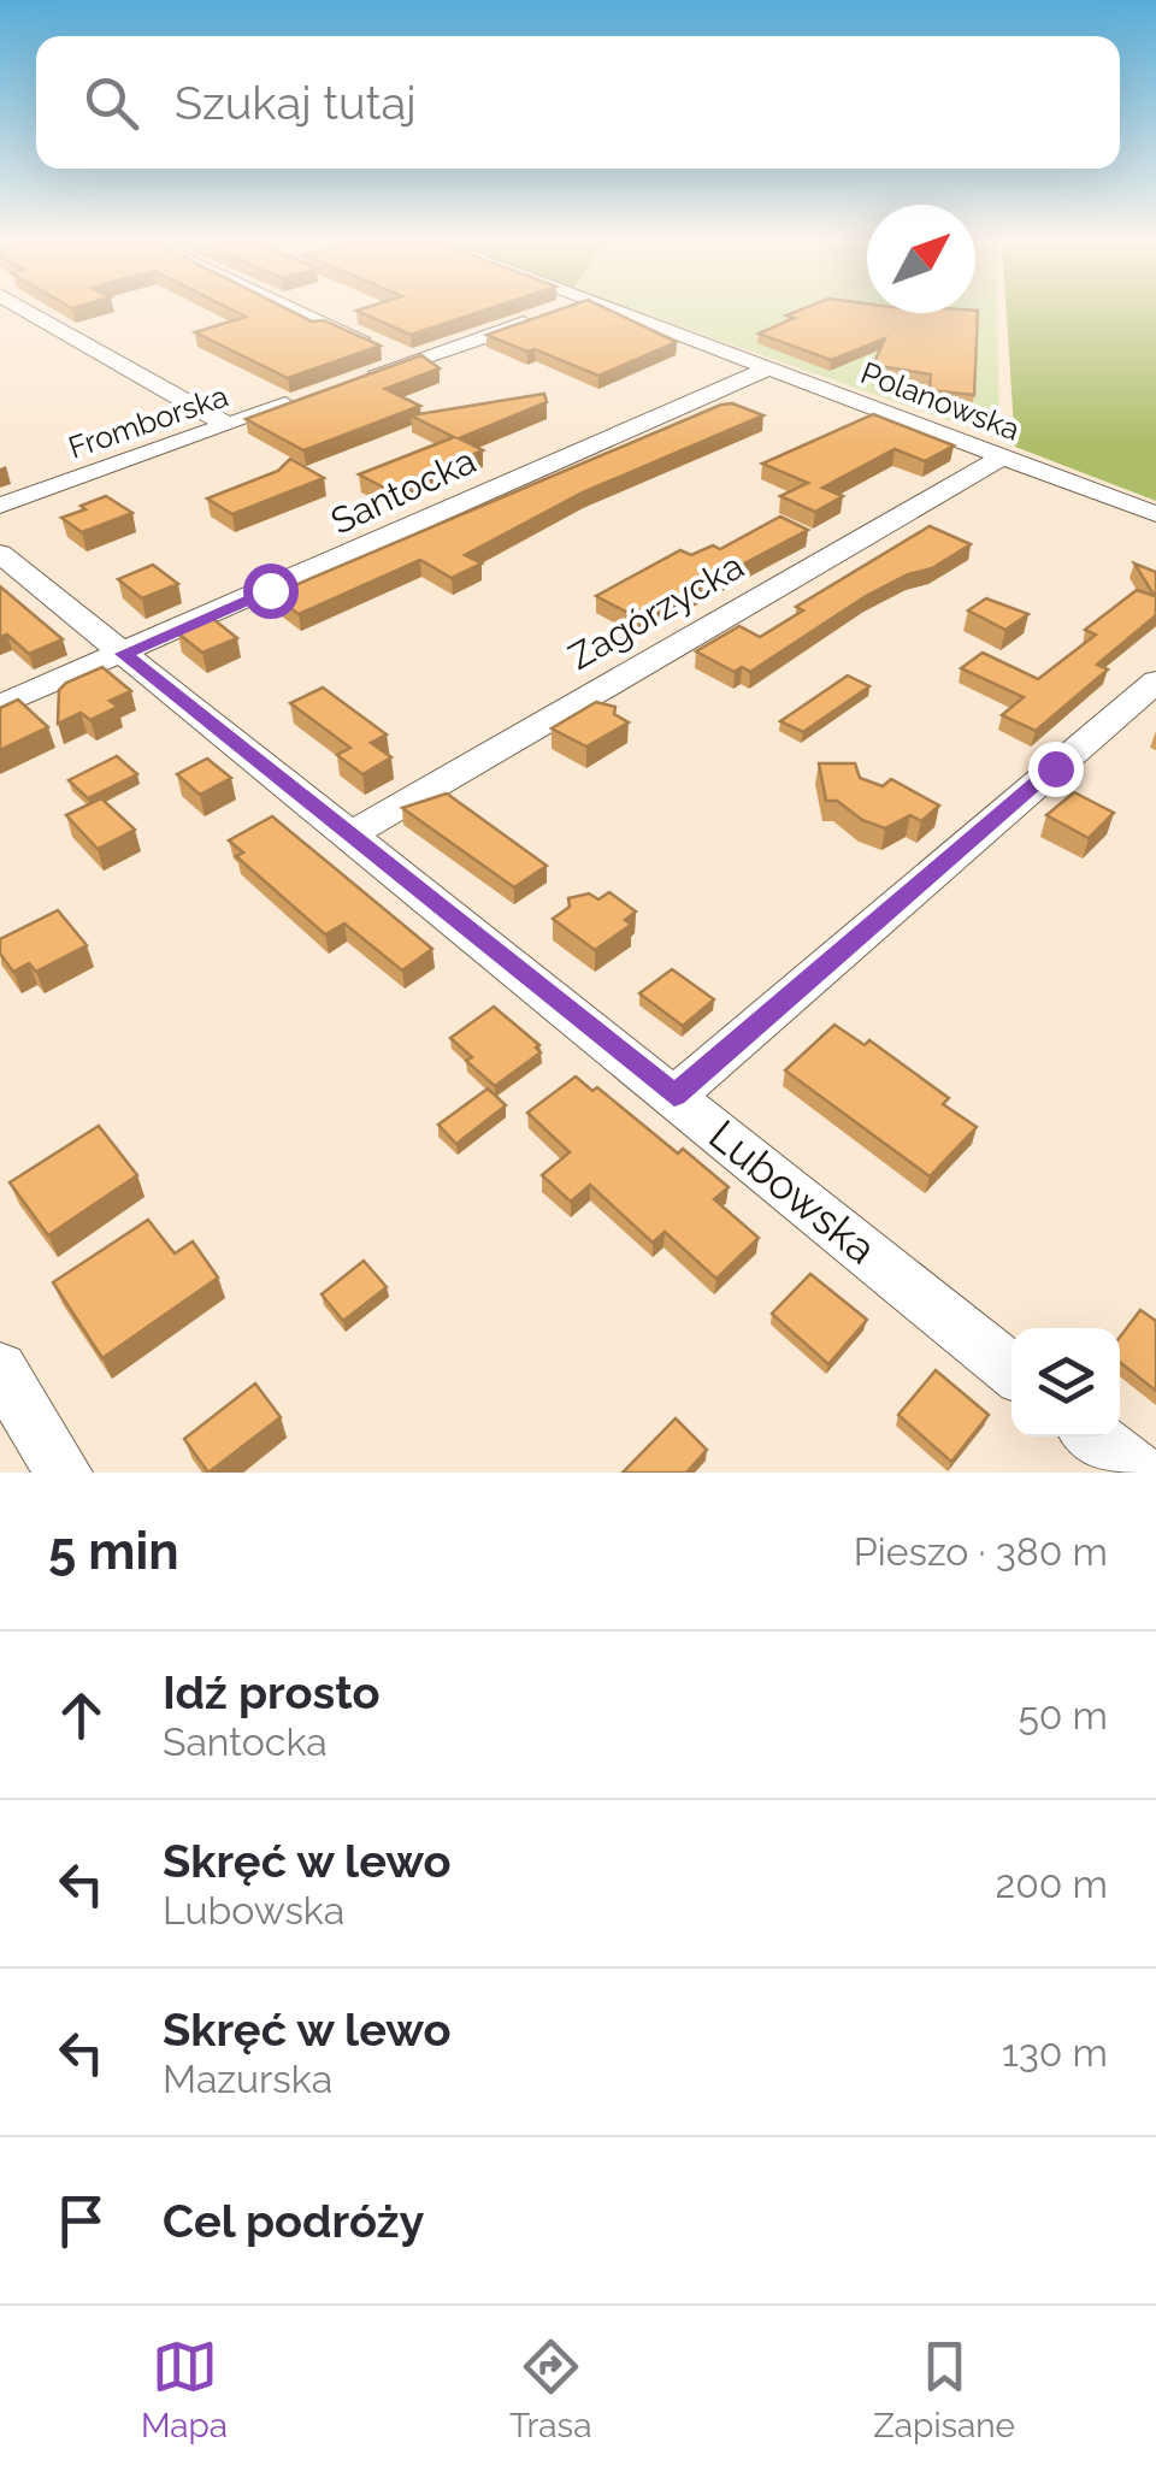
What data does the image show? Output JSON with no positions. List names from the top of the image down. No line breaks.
{"streets":{"street":["Polanowska","Fromborska","Santocka","Zagórzycka","Lubowska"]},"crossings":[["Polanowska","Santocka"],["Polanowska","Zagórzycka"],["Santocka","Lubowska"],["Zagórzycka","Lubowska"]],"north":"top right","page":{"search":"Szukaj tutaj","heading":["5 min","Pieszo · 380 m"],"list":[["Idź prosto","Santocka","50 m"],["Skręć w lewo","Lubowska","200 m"],["Skręć w lewo","Mazurska","130 m"],"Cel podróży"],"nav":["Mapa","Trasa","Zapisane"]}}
